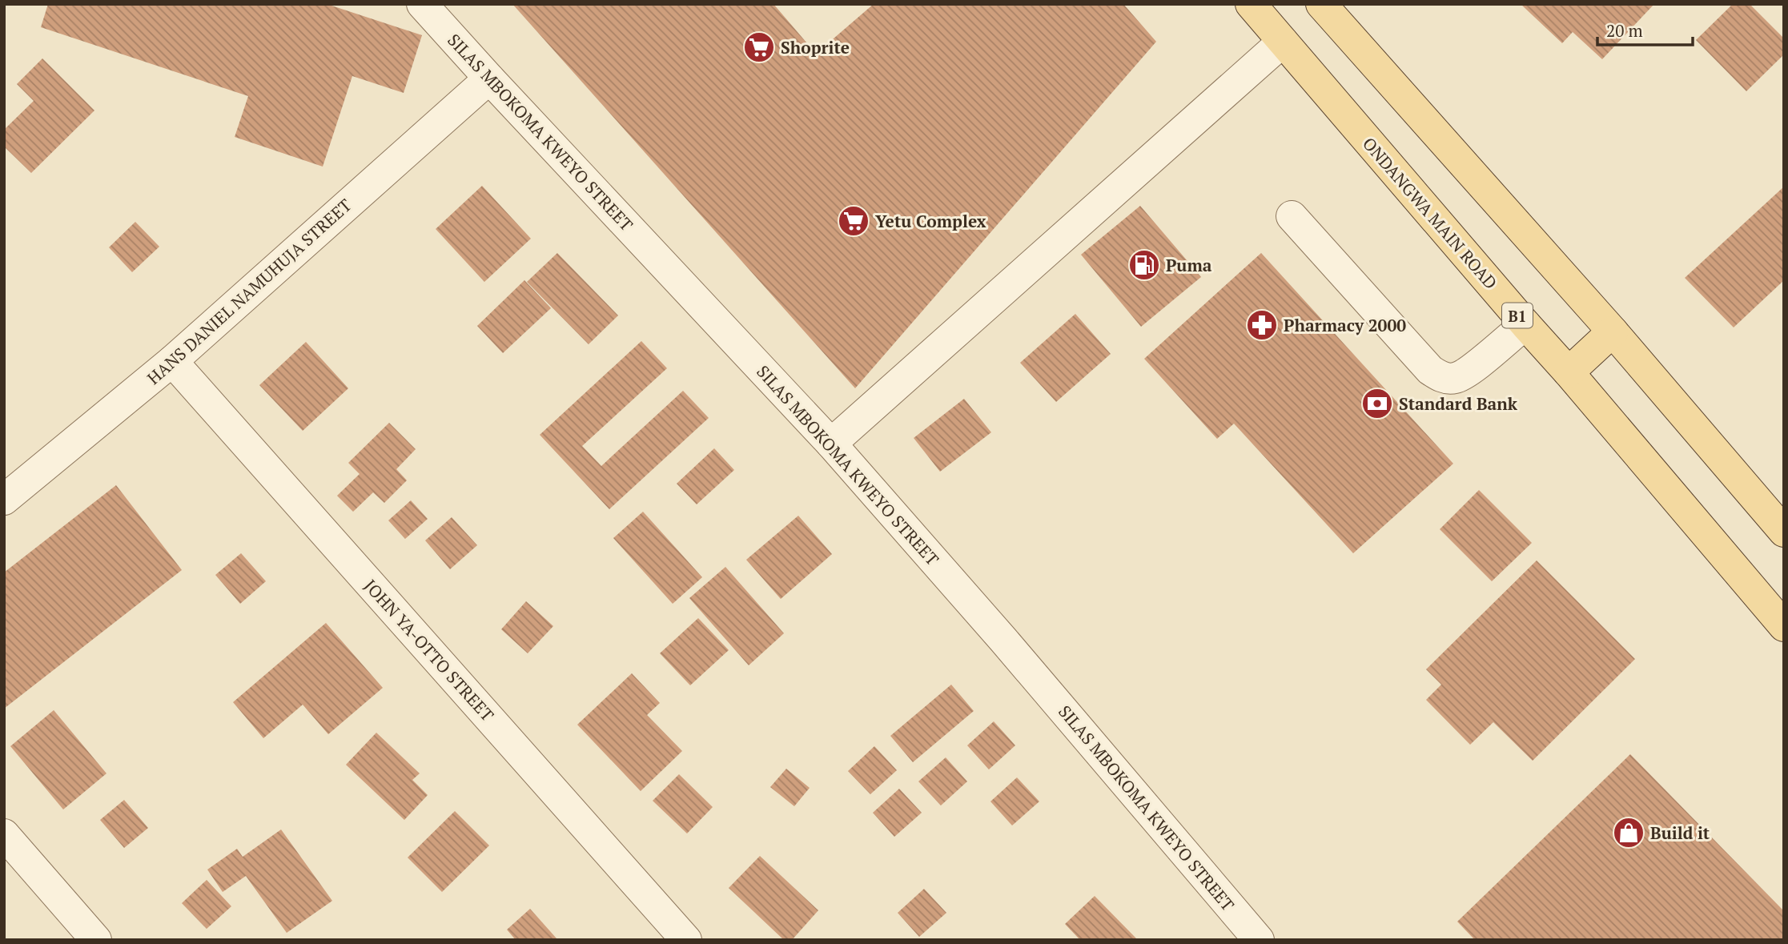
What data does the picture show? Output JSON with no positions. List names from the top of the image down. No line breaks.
{"streets":{"main road":["ONDANGWA MAIN ROAD","B1"],"street":["SILAS MBOKOMA KWEYO STREET","HANS DANIEL NAMUHUJA STREET","JOHN YA-OTTO STREET"]},"crossings":[["SILAS MBOKOMA KWEYO STREET","HANS DANIEL NAMUHUJA STREET"],["HANS DANIEL NAMUHUJA STREET","JOHN YA-OTTO STREET"]],"places":{"supermarket":["Shoprite","Yetu Complex"],"fuel station":["Puma"],"pharmacy":["Pharmacy 2000"],"bank":["Standard Bank"],"shop":["Build it"]},"scale_bar":"20 m"}
